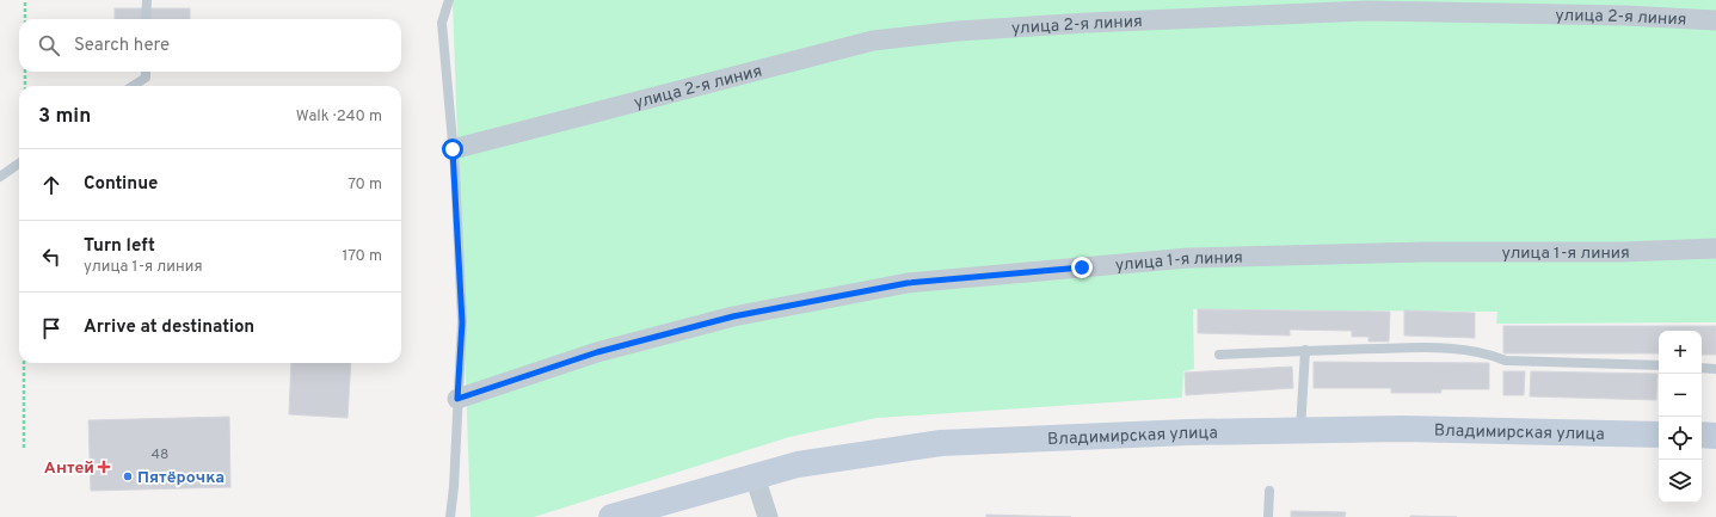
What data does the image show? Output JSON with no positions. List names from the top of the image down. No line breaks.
{"streets":{"street":["улица 2-я линия","улица 1-я линия","Владимирская улица"]},"places":{"health":["Антей"],"other":["Пятёрочка"]},"house_numbers":["48"],"page":{"search":"Search here","heading":["3 min","Walk · 240 m"],"list":[["Continue","70 m"],["Turn left","улица 1-я линия","170 m"],"Arrive at destination"],"map_buttons":["+","−"]}}
